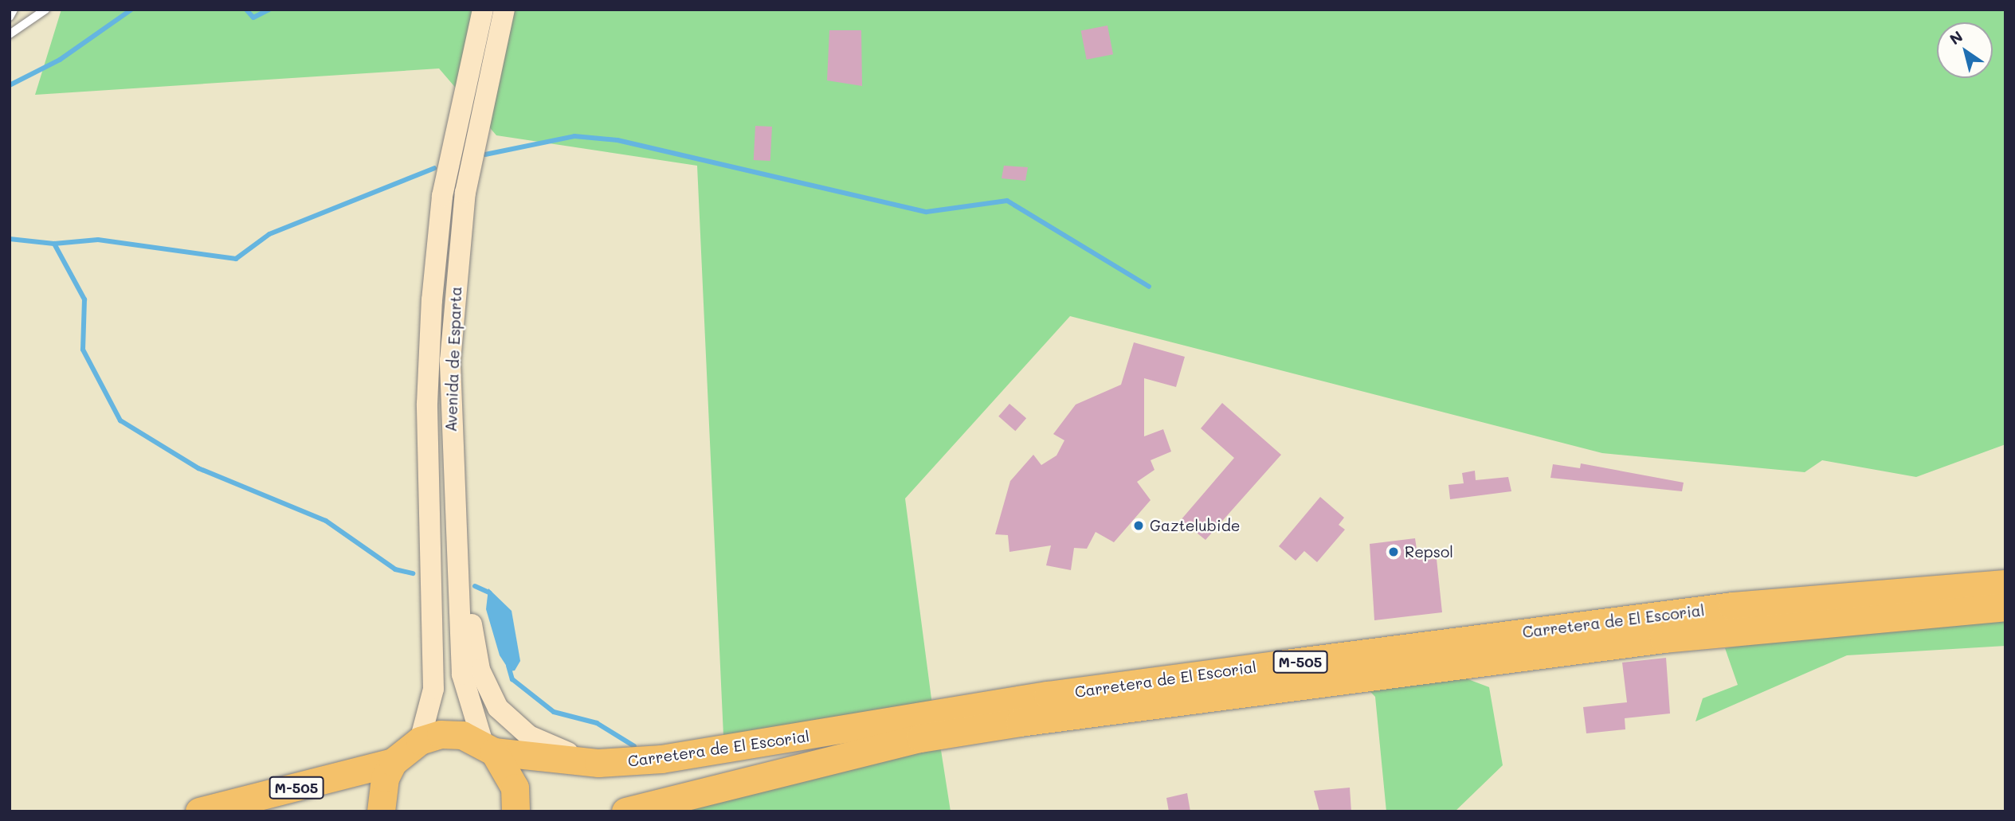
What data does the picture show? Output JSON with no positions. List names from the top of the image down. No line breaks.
{"streets":{"highway":["Carretera de El Escorial","M-505"],"main road":["Avenida de Esparta"]},"crossings":[["Avenida de Esparta","Carretera de El Escorial"],["Avenida de Esparta","M-505"],["Carretera de El Escorial","M-505"]],"places":["Gaztelubide","Repsol"],"north":"top left"}
